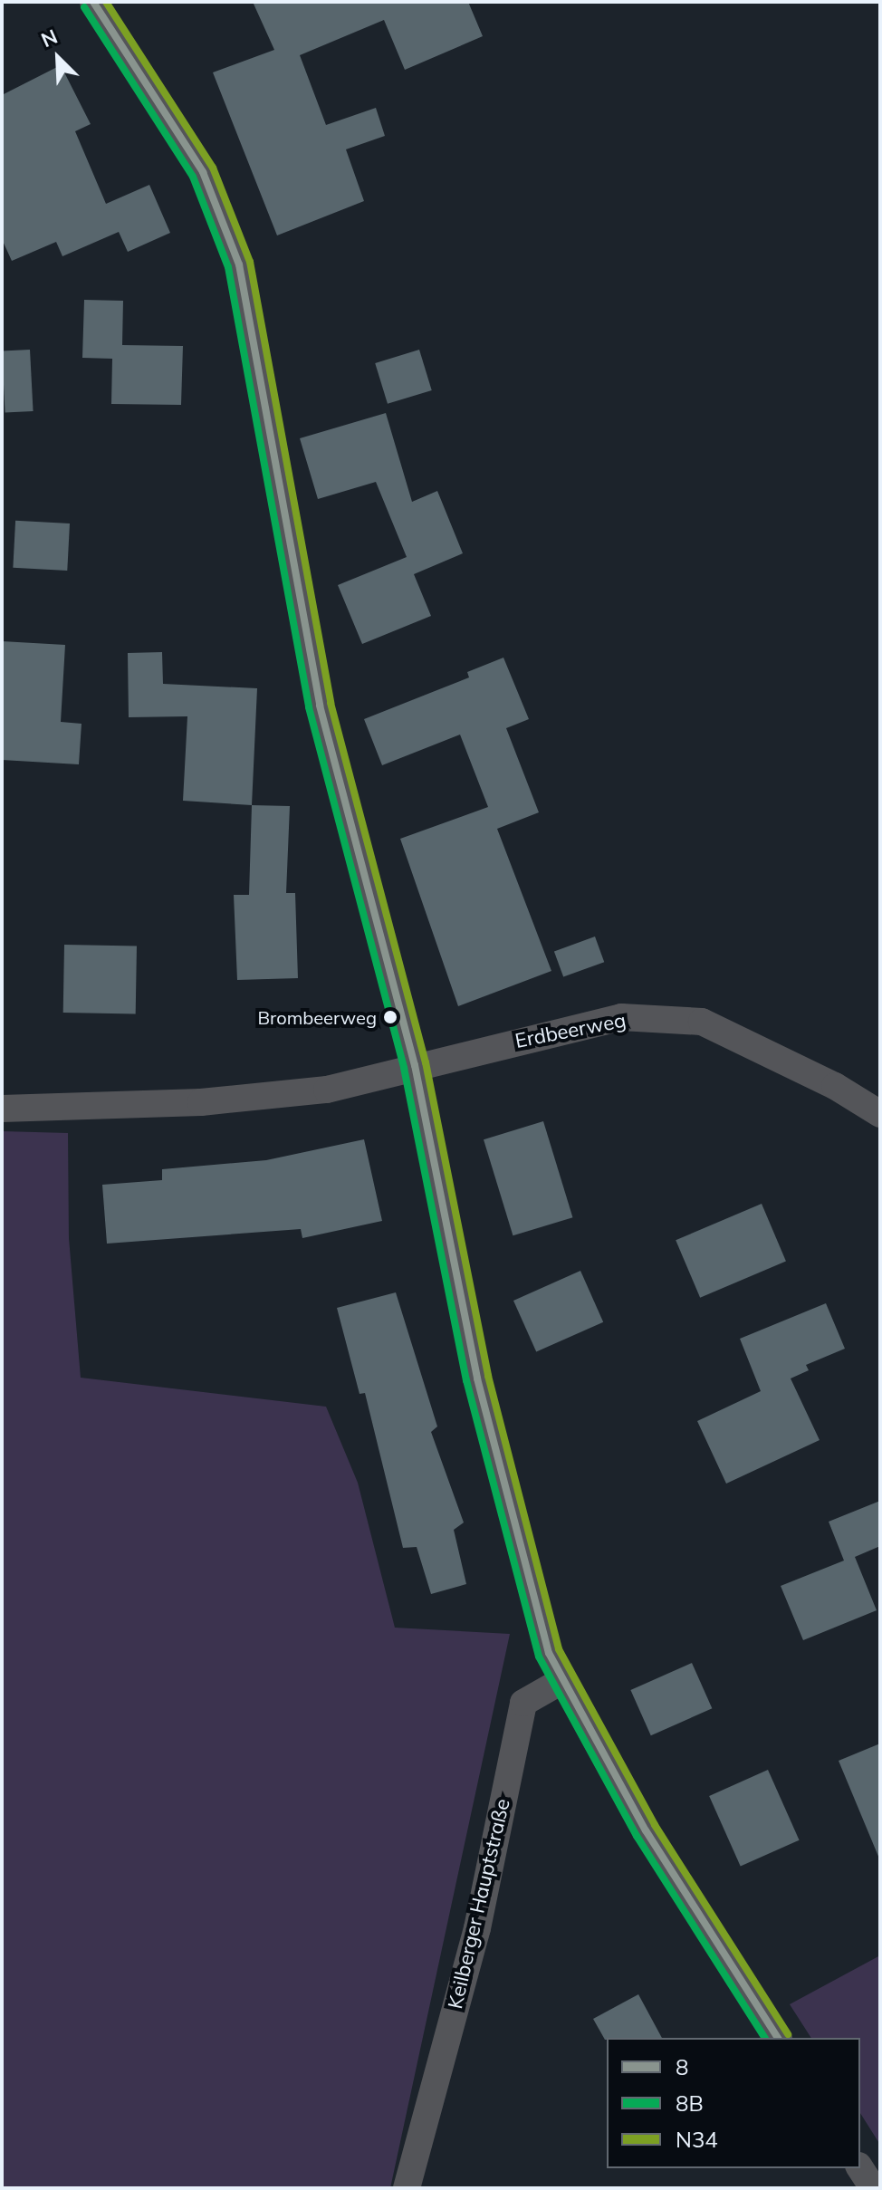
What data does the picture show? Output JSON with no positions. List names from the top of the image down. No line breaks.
{"streets":{"street":["Erdbeerweg","Keilberger Hauptstraße"]},"places":["Brombeerweg"],"lines":["transit line 8","transit line N34","transit line 8B"],"legend":["8","8B","N34"],"north":"top left"}
